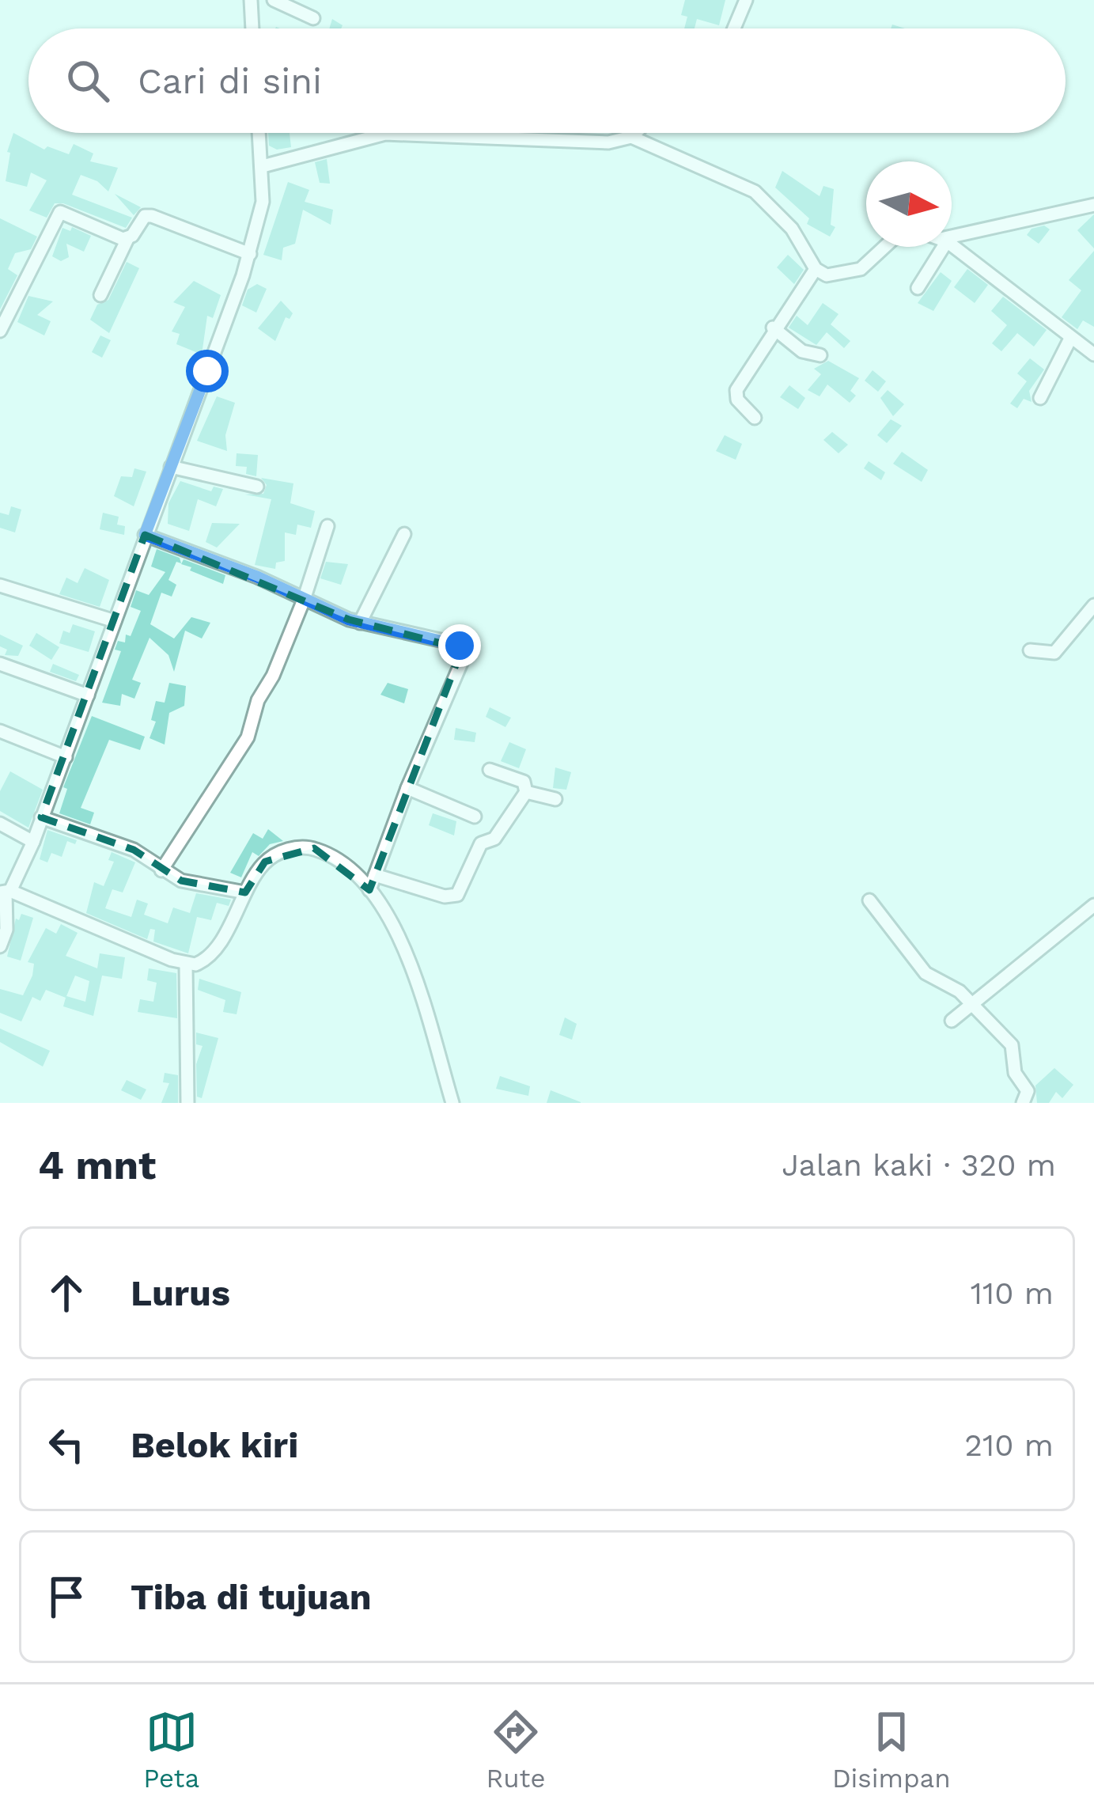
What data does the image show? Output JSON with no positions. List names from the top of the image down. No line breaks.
{"north":"right","page":{"search":"Cari di sini","heading":["4 mnt","Jalan kaki · 320 m"],"list":[["Lurus","110 m"],["Belok kiri","210 m"],"Tiba di tujuan"],"nav":["Peta","Rute","Disimpan"]}}
